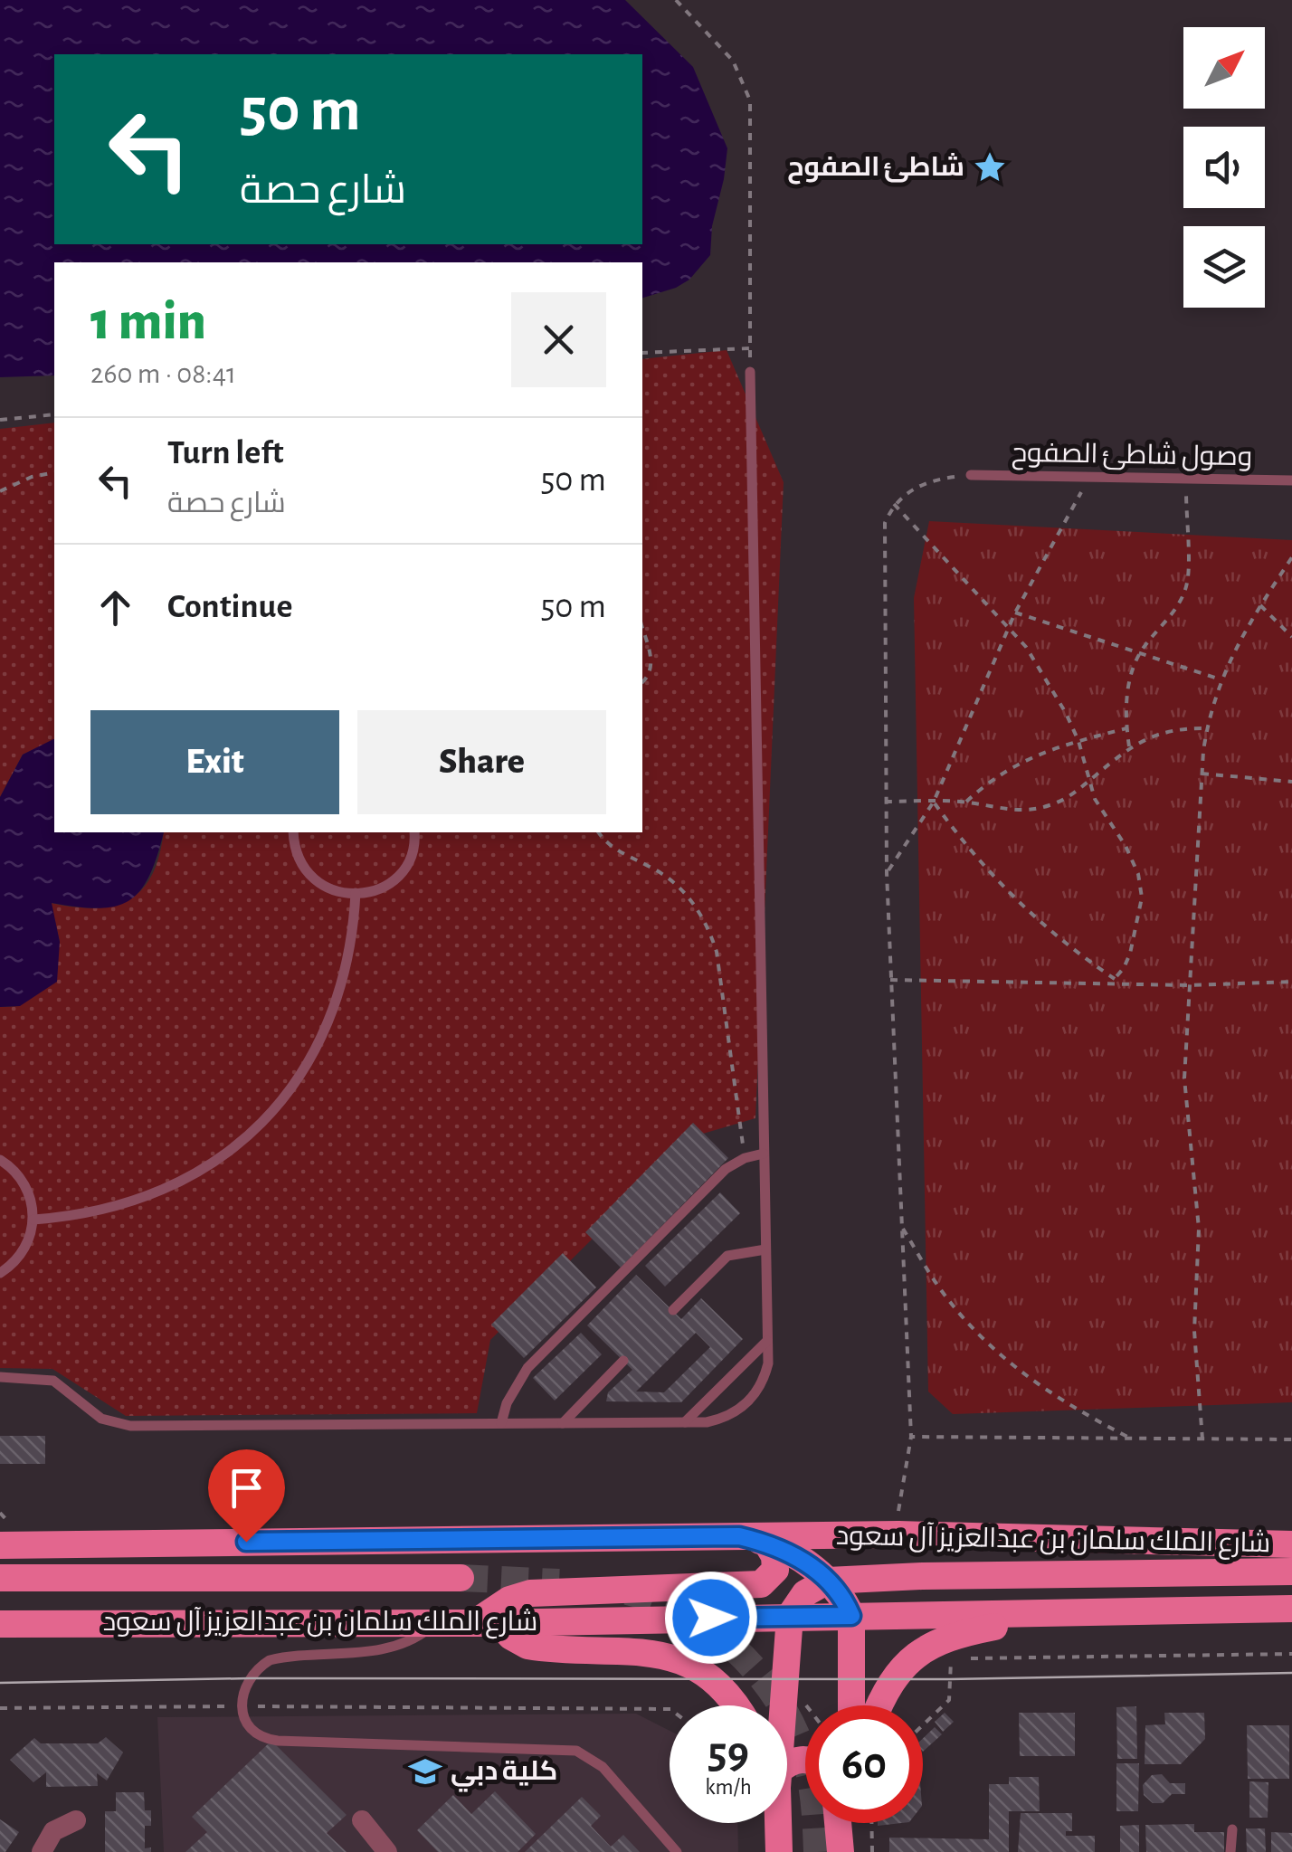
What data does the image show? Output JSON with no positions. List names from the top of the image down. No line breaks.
{"streets":{"main road":["شارع الملك سلمان بن عبدالعزيز آل سعود"],"lane":["وصول شاطئ الصفوح"]},"places":{"place":["شاطئ الصفوح"],"school or university":["كلية دبي"]},"north":"top right","page":{"turn":["50 m","شارع حصة"],"heading":["1 min","260 m · 08:41"],"list":[{"name":"Turn left","note":"شارع حصة","value":"50 m"},{"name":"Continue","value":"50 m"}],"buttons":["Exit","Share"],"speed":"59 km/h","limit":"60"}}
